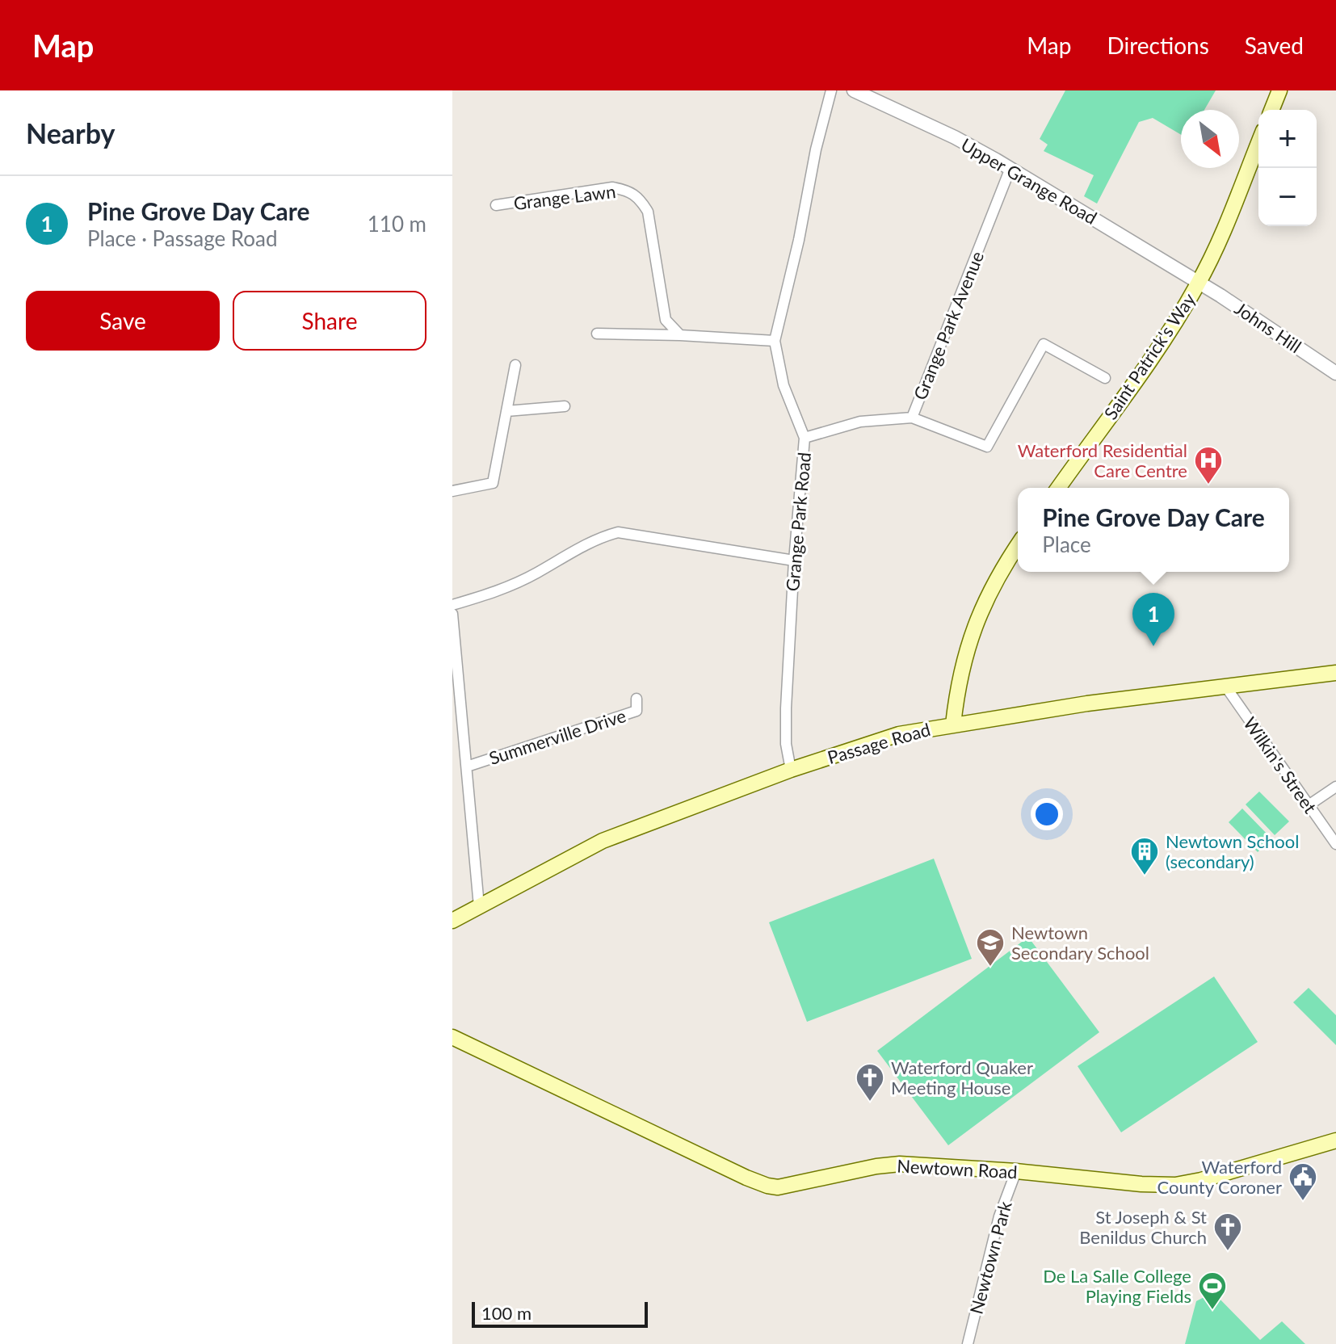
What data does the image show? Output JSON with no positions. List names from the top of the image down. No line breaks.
{"streets":{"main road":["Saint Patrick's Way","Passage Road","Newtown Road"],"street":["Upper Grange Road","Grange Lawn","Grange Park Avenue","Johns Hill","Grange Park Road","Summerville Drive","Wilkin's Street","Newtown Park"]},"crossings":[["Upper Grange Road","Grange Park Avenue"],["Upper Grange Road","Johns Hill"],["Upper Grange Road","Saint Patrick's Way"],["Grange Park Avenue","Grange Park Road"],["Johns Hill","Saint Patrick's Way"],["Grange Park Road","Passage Road"],["Passage Road","Wilkin's Street"],["Newtown Road","Newtown Park"]],"places":{"hospital":["Waterford Residential Care Centre"],"building":["Newtown School (secondary)"],"school or university":["Newtown Secondary School"],"church":["Waterford Quaker Meeting House","St Joseph & St Benildus Church"],"public building":["Waterford County Coroner"],"sports":["De La Salle College Playing Fields"]},"scale_bar":"100 m","north":"bottom right","page":{"header":"Map","nav":["Map","Directions","Saved"],"heading":"Nearby","map_buttons":["+","−"],"list":[{"mark":"1","name":"Pine Grove Day Care","note":"Place · Passage Road","value":"110 m"}],"buttons":["Save","Share"],"popup":["Pine Grove Day Care","Place"],"pins":"1","scale":"100 m"}}
